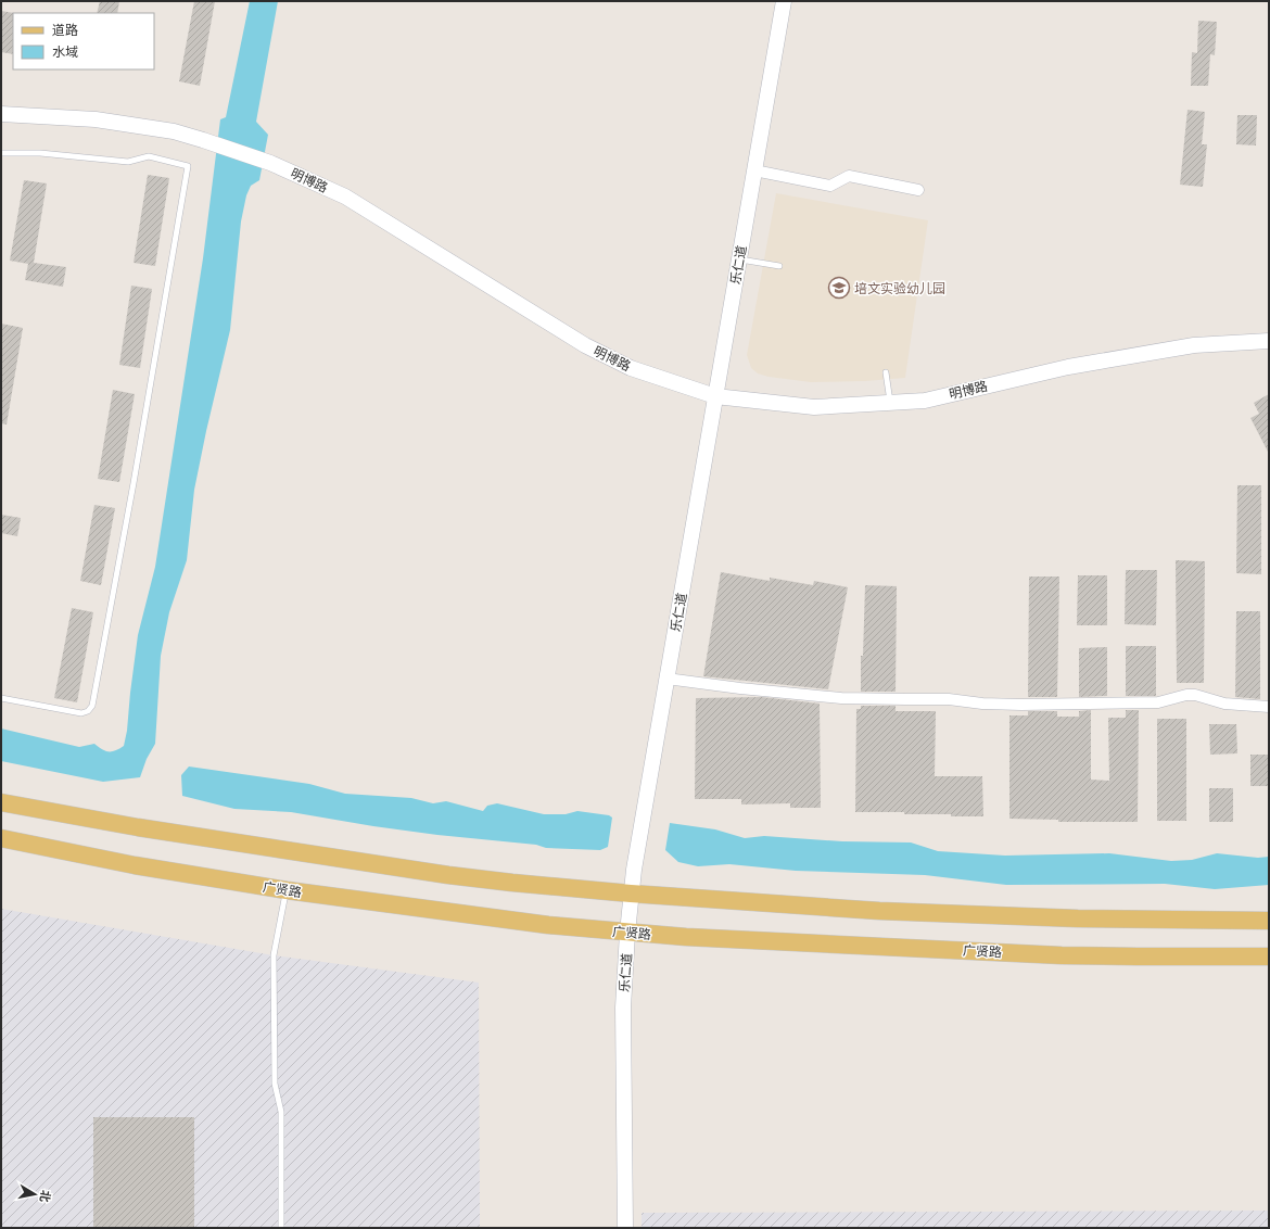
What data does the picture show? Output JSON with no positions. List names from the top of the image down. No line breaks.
{"streets":{"main road":["广贤路"],"street":["明博路","乐仁道"]},"crossings":[["明博路","乐仁道"],["乐仁道","广贤路"]],"places":{"school or university":["培文实验幼儿园"]},"legend":["道路","水域"],"north":"right"}
